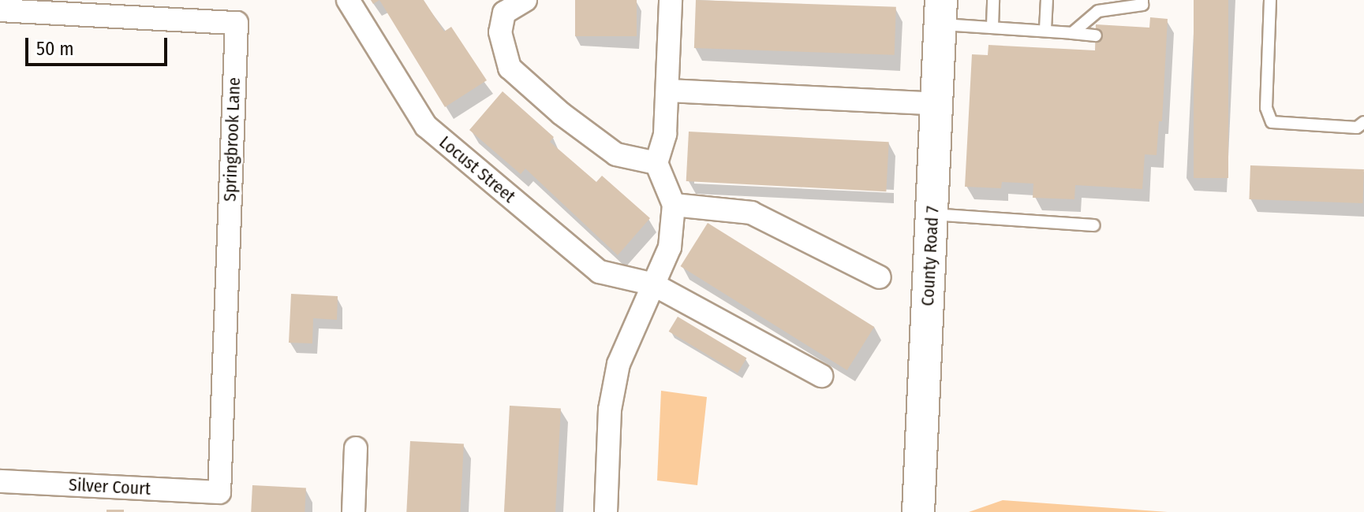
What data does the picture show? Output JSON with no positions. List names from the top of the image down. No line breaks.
{"streets":{"street":["Springbrook Lane","Locust Street","County Road 7","Silver Court"]},"crossings":[["Springbrook Lane","Silver Court"]],"scale_bar":"50 m"}
